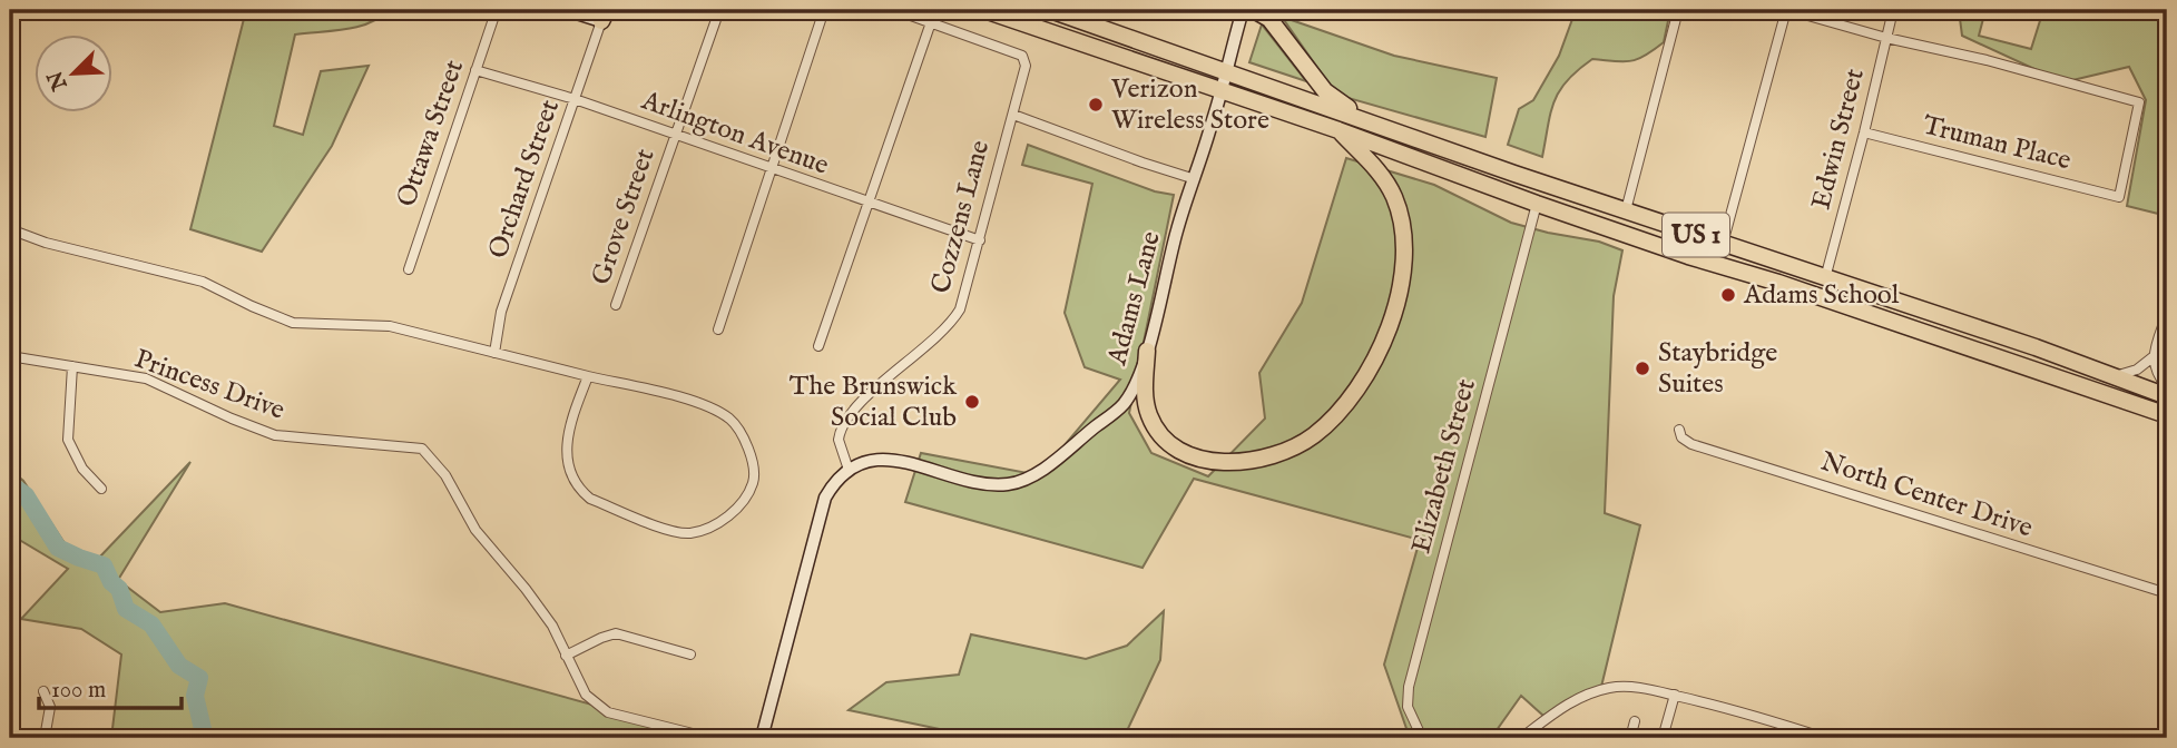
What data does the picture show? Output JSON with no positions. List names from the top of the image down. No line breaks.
{"streets":{"highway":["US 1"],"street":["Ottawa Street","Arlington Avenue","Edwin Street","Truman Place","Orchard Street","Grove Street","Cozzens Lane","Adams Lane","Princess Drive","Elizabeth Street","North Center Drive"]},"crossings":[["Ottawa Street","Arlington Avenue"],["Arlington Avenue","Orchard Street"],["Arlington Avenue","Grove Street"],["Arlington Avenue","Cozzens Lane"],["Edwin Street","Truman Place"],["Edwin Street","US 1"],["Cozzens Lane","Adams Lane"],["US 1","Adams Lane"],["US 1","Elizabeth Street"]],"places":["Verizon Wireless Store","Adams School","Staybridge Suites","The Brunswick Social Club"],"scale_bar":"100 m","north":"bottom left"}
